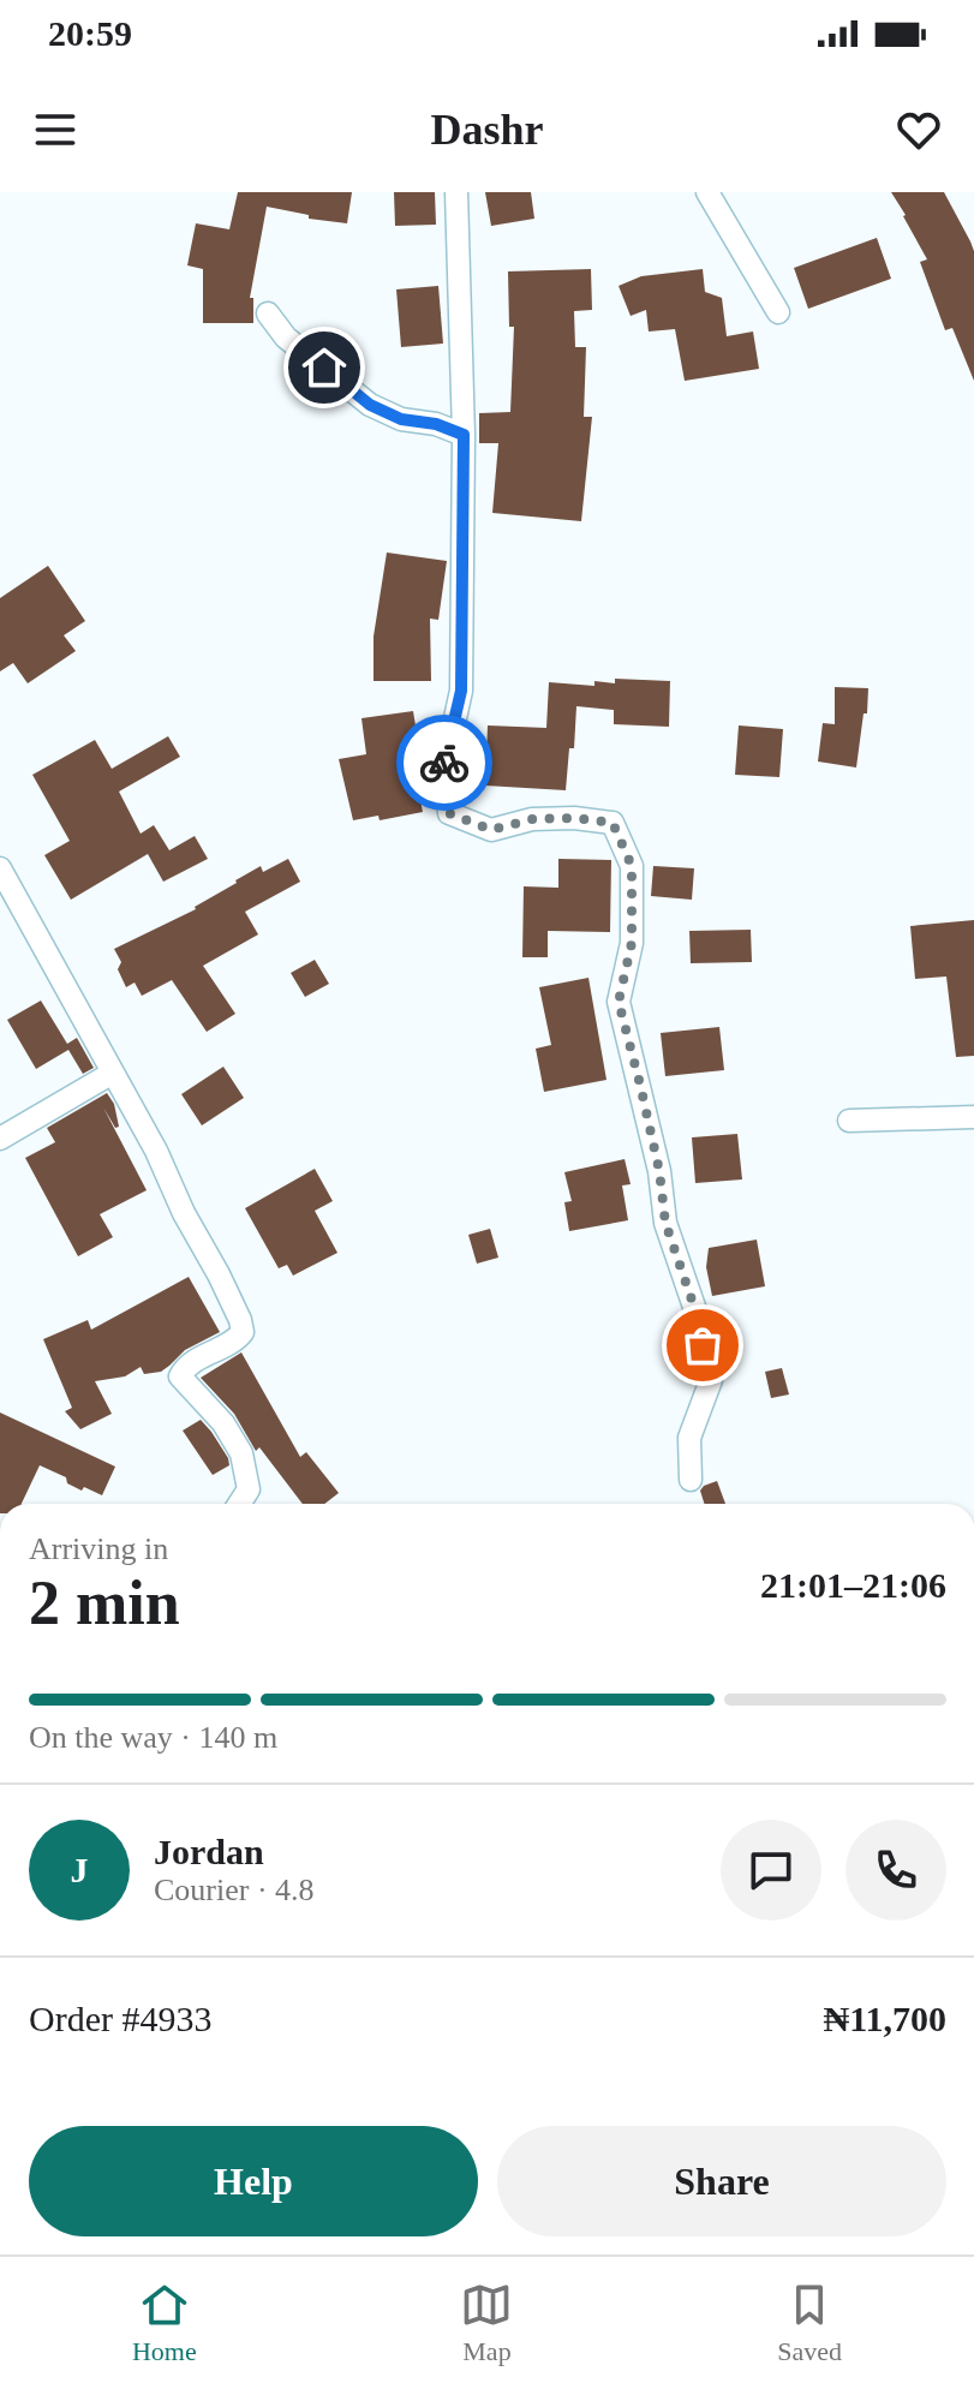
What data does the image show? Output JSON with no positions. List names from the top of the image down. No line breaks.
{"page":{"status":"20:59","header":"Dashr","heading":["2 min","Arriving in","21:01–21:06"],"panel":["Jordan","Courier · 4.8","Order #4933","₦11,700"],"bar":"On the way · 140 m","round":"J","buttons":["Help","Share"],"tabs":["Home","Map","Saved"]}}
